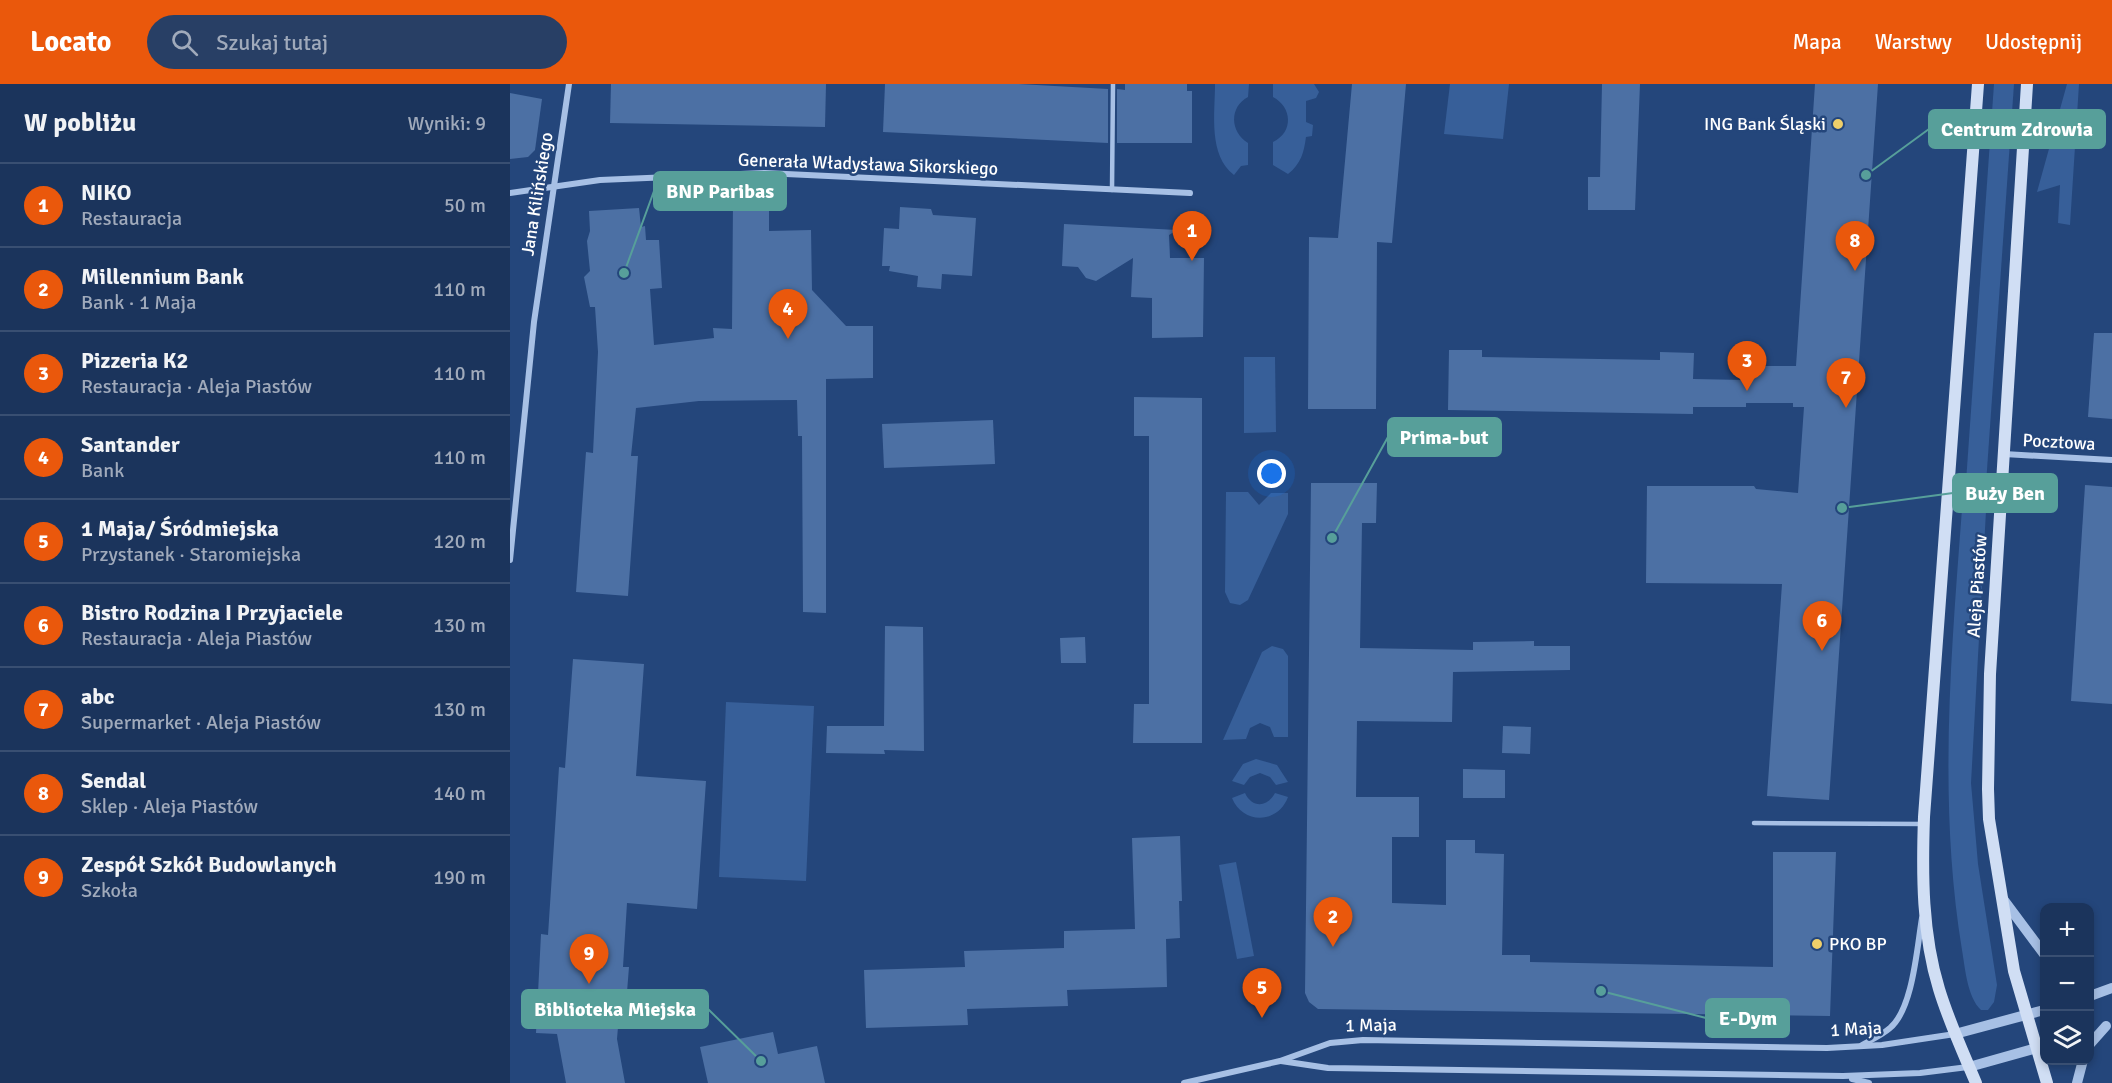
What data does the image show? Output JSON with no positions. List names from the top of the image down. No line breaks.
{"streets":{"main road":["Aleja Piastów"],"street":["Generała Władysława Sikorskiego","Jana Kilińskiego","Pocztowa","1 Maja"]},"crossings":[["Generała Władysława Sikorskiego","Jana Kilińskiego"],["Pocztowa","Aleja Piastów"],["Aleja Piastów","1 Maja"]],"places":["ING Bank Śląski","Centrum Zdrowia","BNP Paribas","Buży Ben","Prima-but","PKO BP","E-Dym","Biblioteka Miejska"],"page":{"header":"Locato","search":"Szukaj tutaj","nav":["Mapa","Warstwy","Udostępnij"],"heading":["W pobliżu","Wyniki: 9"],"list":[{"mark":"1","name":"NIKO","note":"Restauracja","value":"50 m"},{"mark":"2","name":"Millennium Bank","note":"Bank · 1 Maja","value":"110 m"},{"mark":"3","name":"Pizzeria K2","note":"Restauracja · Aleja Piastów","value":"110 m"},{"mark":"4","name":"Santander","note":"Bank","value":"110 m"},{"mark":"5","name":"1 Maja/ Śródmiejska","note":"Przystanek · Staromiejska","value":"120 m"},{"mark":"6","name":"Bistro Rodzina I Przyjaciele","note":"Restauracja · Aleja Piastów","value":"130 m"},{"mark":"7","name":"abc","note":"Supermarket · Aleja Piastów","value":"130 m"},{"mark":"8","name":"Sendal","note":"Sklep · Aleja Piastów","value":"140 m"},{"mark":"9","name":"Zespół Szkół Budowlanych","note":"Szkoła","value":"190 m"}],"pins":["1","8","4","3","7","6","2","9","5"],"map_buttons":["+","−"]}}
